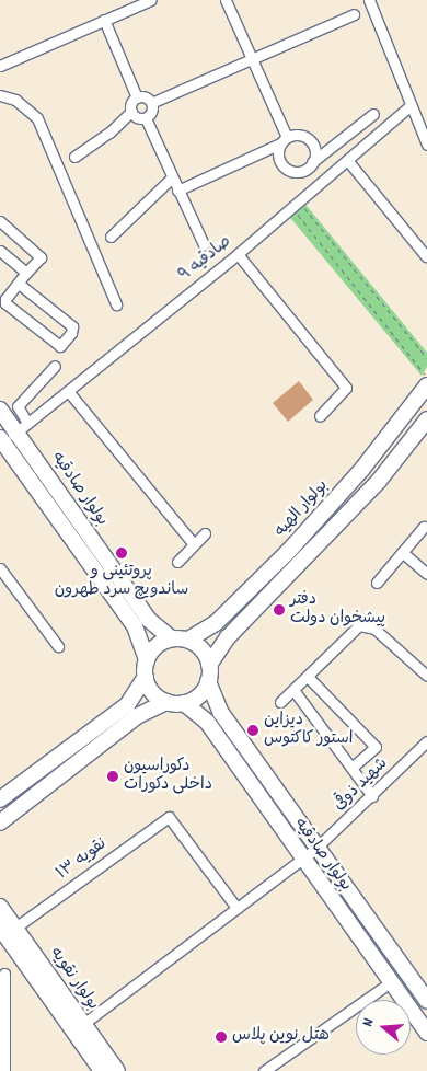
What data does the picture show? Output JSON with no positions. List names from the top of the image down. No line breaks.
{"streets":{"main road":["بولوار صادقیه","بولوار الهیه","بولوار نقویه"],"street":["صادقیه ۹","شهید ذوقی","نقویه ۱۳"]},"crossings":[["صادقیه ۹","بولوار صادقیه"],["بولوار صادقیه","بولوار الهیه"],["بولوار صادقیه","شهید ذوقی"],["شهید ذوقی","نقویه ۱۳"],["شهید ذوقی","بولوار نقویه"],["نقویه ۱۳","بولوار نقویه"]],"places":["پروتئینی و ساندویچ سرد طهرون","دفتر پیشخوان دولت","دیزاین استور کاکتوس","دکوراسیون داخلی دکورات","هتل نوین پلاس"],"north":"left"}
